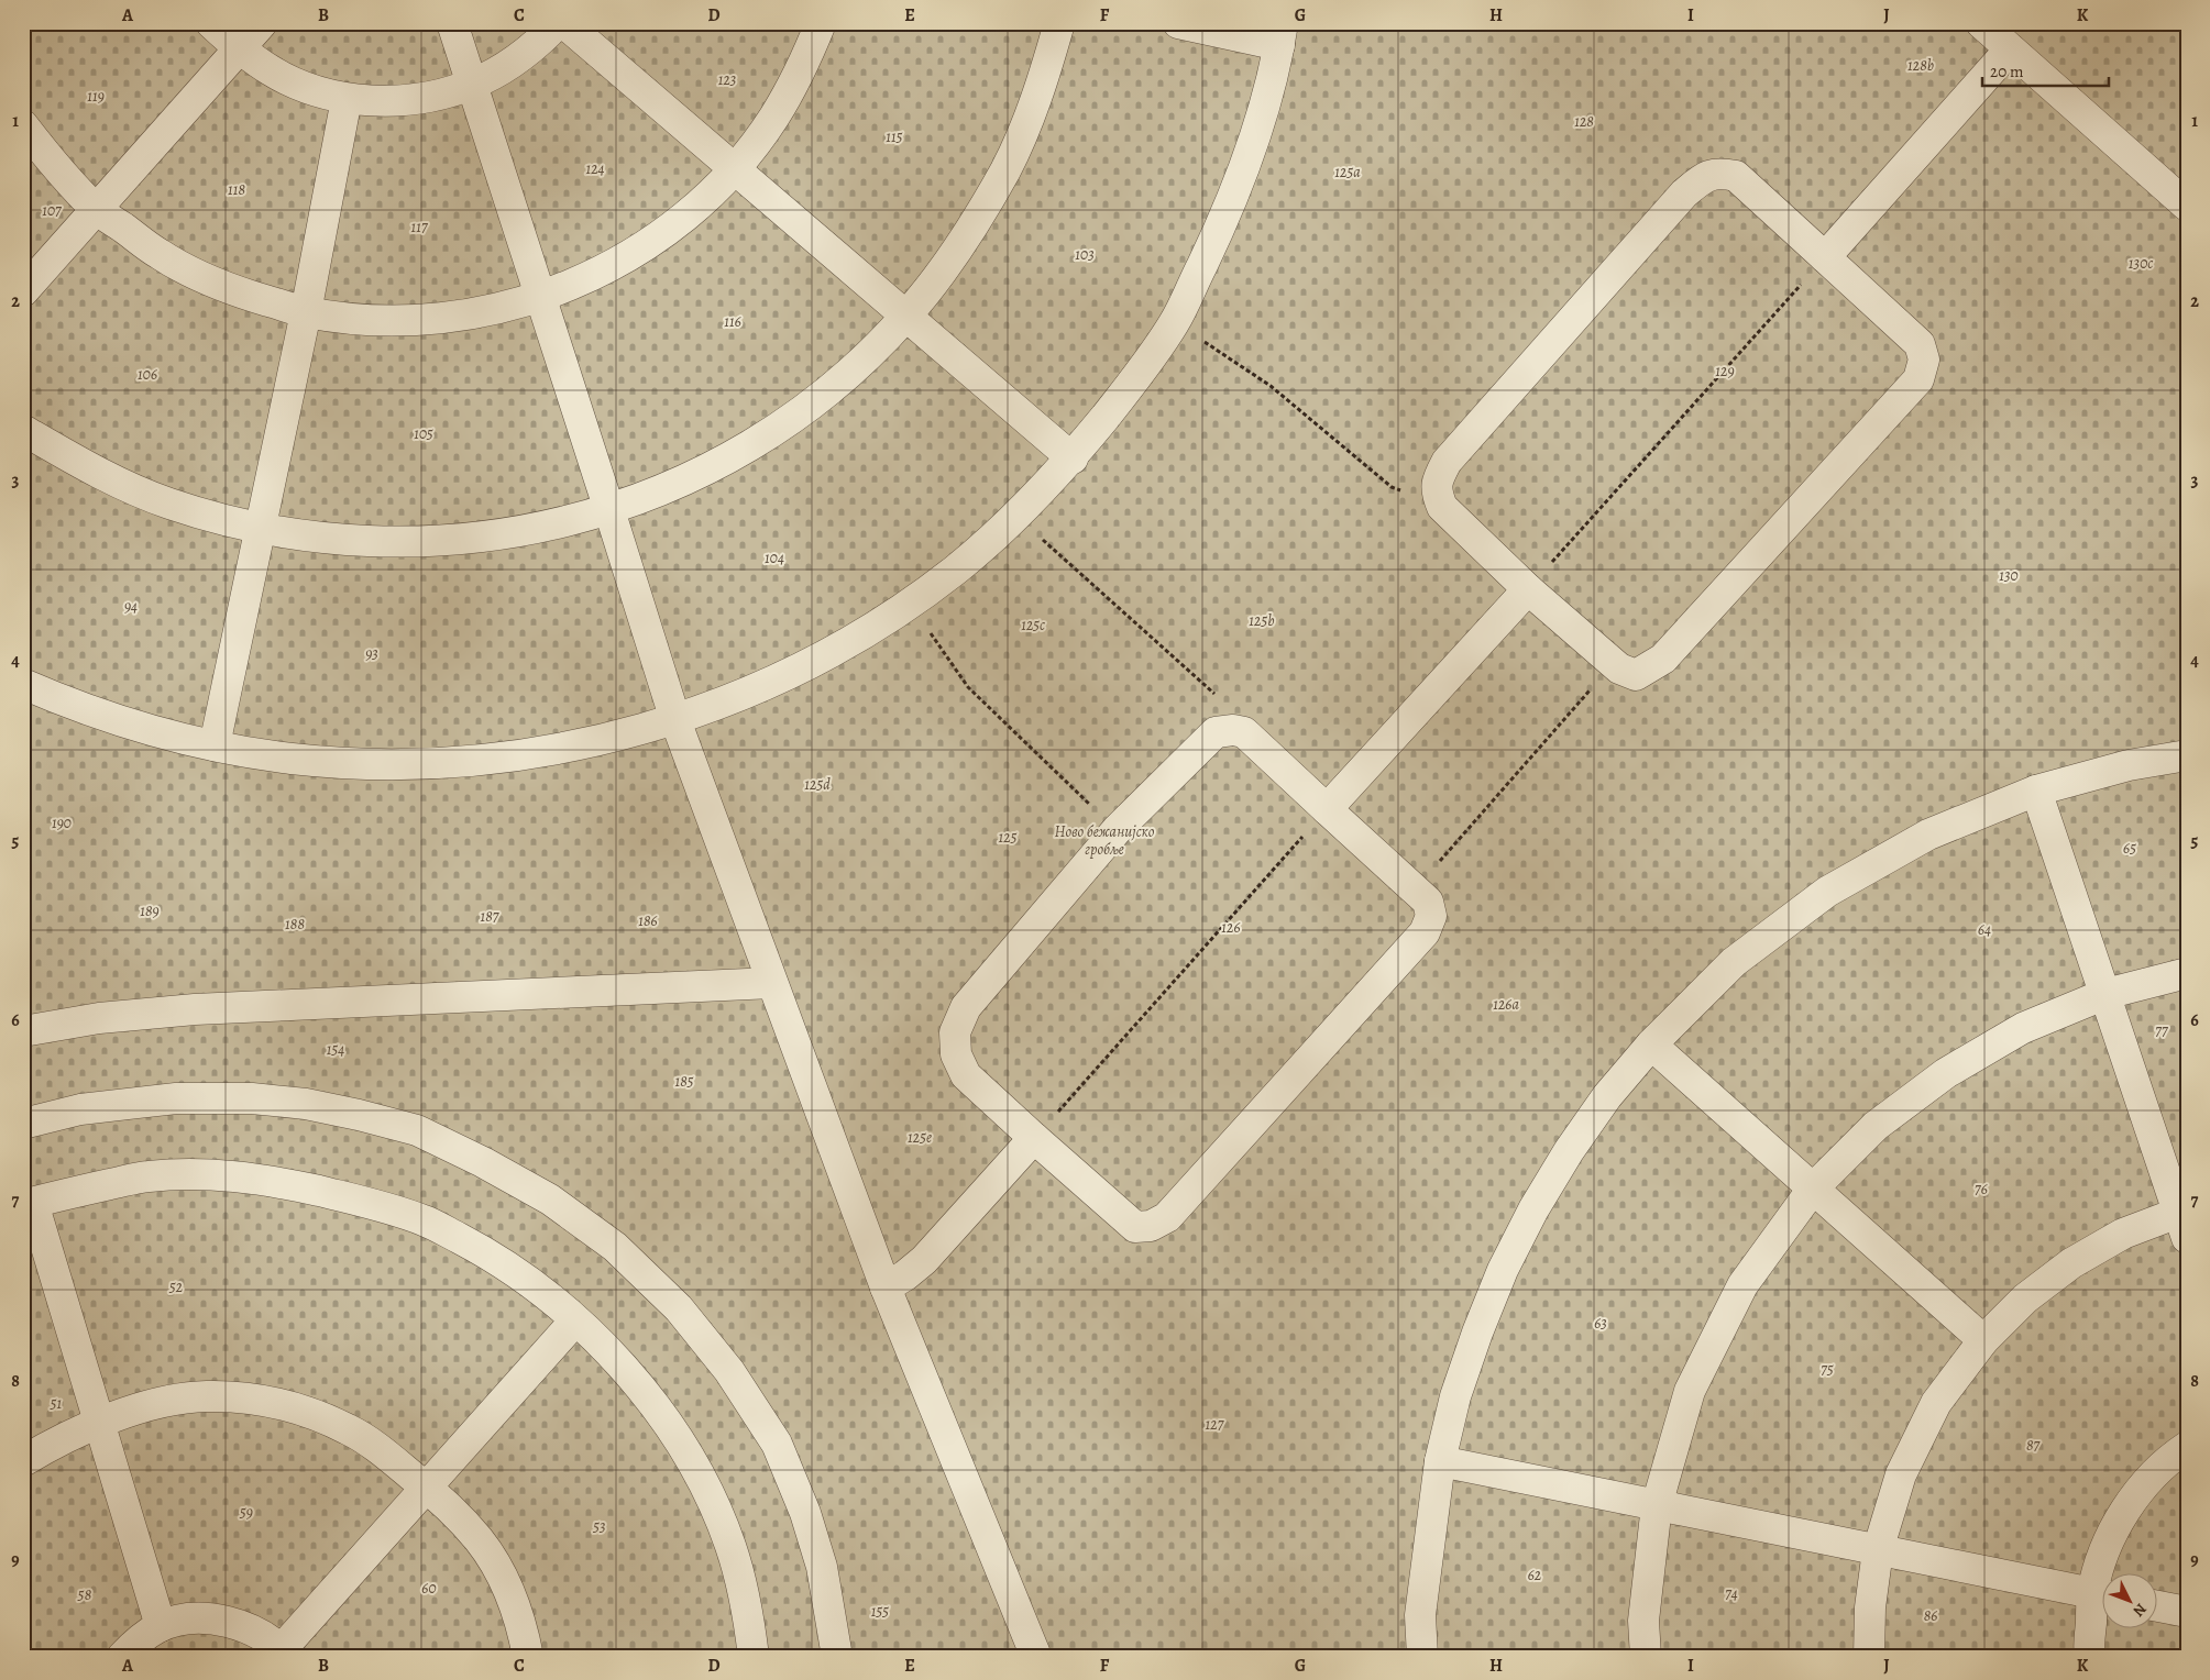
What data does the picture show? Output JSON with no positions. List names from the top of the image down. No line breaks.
{"parks":["128b","123","119","128","115","124","125a","118","107","117","103","130c","116","129","106","105","104","130","94","125b","125c","93","125d","190","Ново бежанијско гробље","125","65","189","187","186","188","126","64","126a","77","154","185","125e","76","52","63","75","51","127","87","59","53","62","60","74","58","155","86"],"scale_bar":"20 m","north":"bottom right","grid":{"columns":["A","B","C","D","E","F","G","H","I","J","K"],"rows":["1","2","3","4","5","6","7","8","9"]}}
